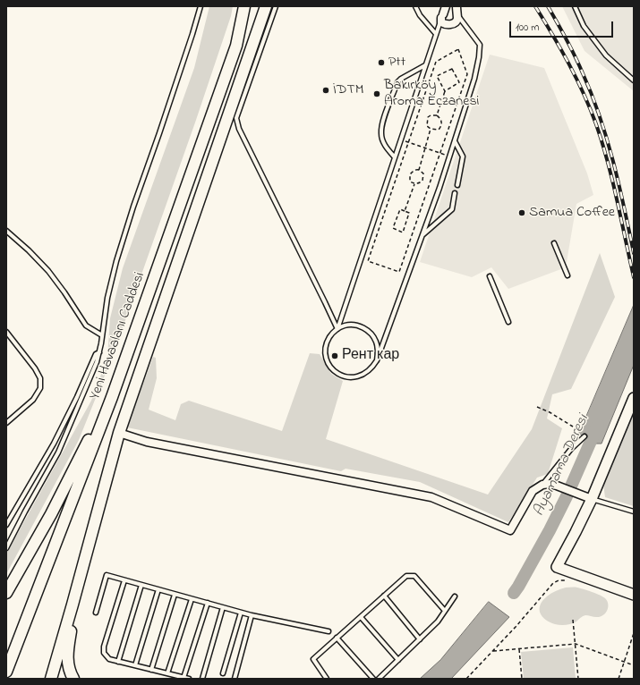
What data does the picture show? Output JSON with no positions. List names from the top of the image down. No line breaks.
{"streets":{"main road":["Yeni Havaalanı Caddesi"]},"water":["Ayamama Deresi"],"places":["Ptt","İDTM","Bakırköy Aroma Eczanesi","Samua Coffee","Рент кар"],"scale_bar":"100 m"}
